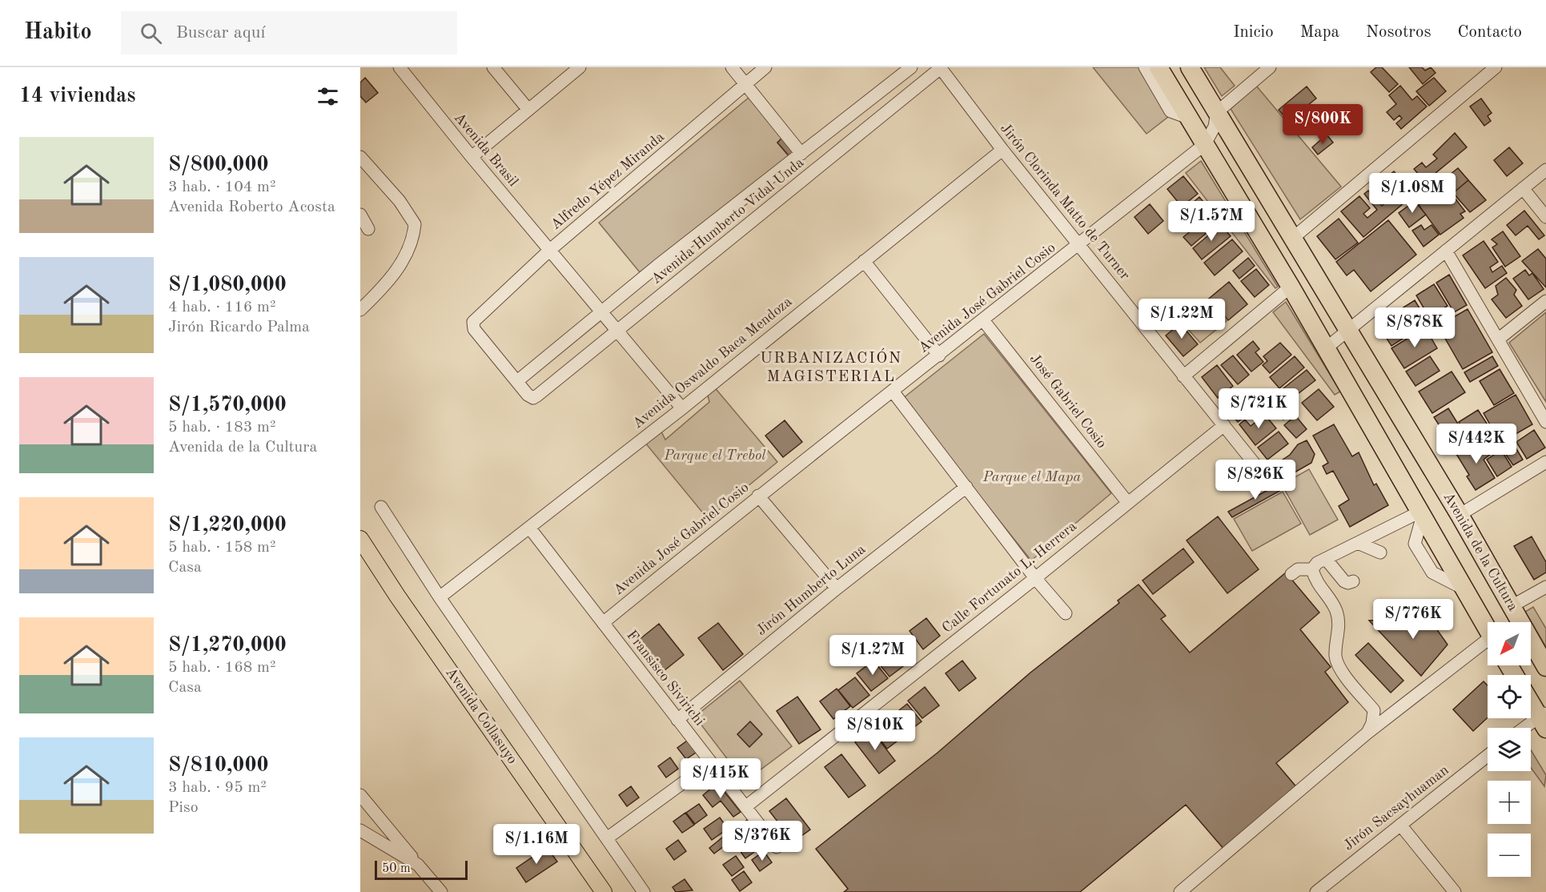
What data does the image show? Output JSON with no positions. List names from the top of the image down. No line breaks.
{"streets":{"highway":["Avenida de la Cultura"],"main road":["Avenida Collasuyo"],"street":["Avenida Brasil","Alfredo Yépez Miranda","Jirón Clorinda Matto de Turner","Avenida Humberto Vidal Unda","Avenida José Gabriel Cosio","Avenida Oswaldo Baca Mendoza","José Gabriel Cosio","Calle Fortunato L. Herrera","Jirón Humberto Luna","Fransisco Sivirichi","Jirón Sacsayhuaman"]},"crossings":[["Avenida Brasil","Alfredo Yépez Miranda"],["Avenida Brasil","Avenida Humberto Vidal Unda"],["Avenida Brasil","Avenida Oswaldo Baca Mendoza"],["Alfredo Yépez Miranda","Avenida Humberto Vidal Unda"],["Jirón Clorinda Matto de Turner","Avenida Humberto Vidal Unda"],["Jirón Clorinda Matto de Turner","Avenida José Gabriel Cosio"],["Jirón Clorinda Matto de Turner","Avenida Oswaldo Baca Mendoza"],["Jirón Clorinda Matto de Turner","Calle Fortunato L. Herrera"],["Avenida José Gabriel Cosio","José Gabriel Cosio"],["Avenida José Gabriel Cosio","Avenida de la Cultura"],["Avenida José Gabriel Cosio","Fransisco Sivirichi"],["Avenida Oswaldo Baca Mendoza","Fransisco Sivirichi"],["José Gabriel Cosio","Calle Fortunato L. Herrera"],["Calle Fortunato L. Herrera","Fransisco Sivirichi"],["Jirón Humberto Luna","Fransisco Sivirichi"]],"districts":["URBANIZACIÓN MAGISTERIAL"],"parks":["Parque el Trebol","Parque el Mapa"],"scale_bar":"50 m","north":"bottom left","page":{"header":"Habito","search":"Buscar aquí","nav":["Inicio","Mapa","Nosotros","Contacto"],"heading":"14 viviendas","price":["S/800K","S/1.08M","S/1.57M","S/1.22M","S/878K","S/721K","S/442K","S/826K","S/776K","S/1.27M","S/810K","S/415K","S/376K","S/1.16M"],"list":[{"name":"S/800,000","note":"3 hab. · 104 m² · Avenida Roberto Acosta"},{"name":"S/1,080,000","note":"4 hab. · 116 m² · Jirón Ricardo Palma"},{"name":"S/1,570,000","note":"5 hab. · 183 m² · Avenida de la Cultura"},{"name":"S/1,220,000","note":"5 hab. · 158 m² · Casa"},{"name":"S/1,270,000","note":"5 hab. · 168 m² · Casa"},{"name":"S/810,000","note":"3 hab. · 95 m² · Piso"}],"map_buttons":["+","−"],"scale":"50 m"}}
